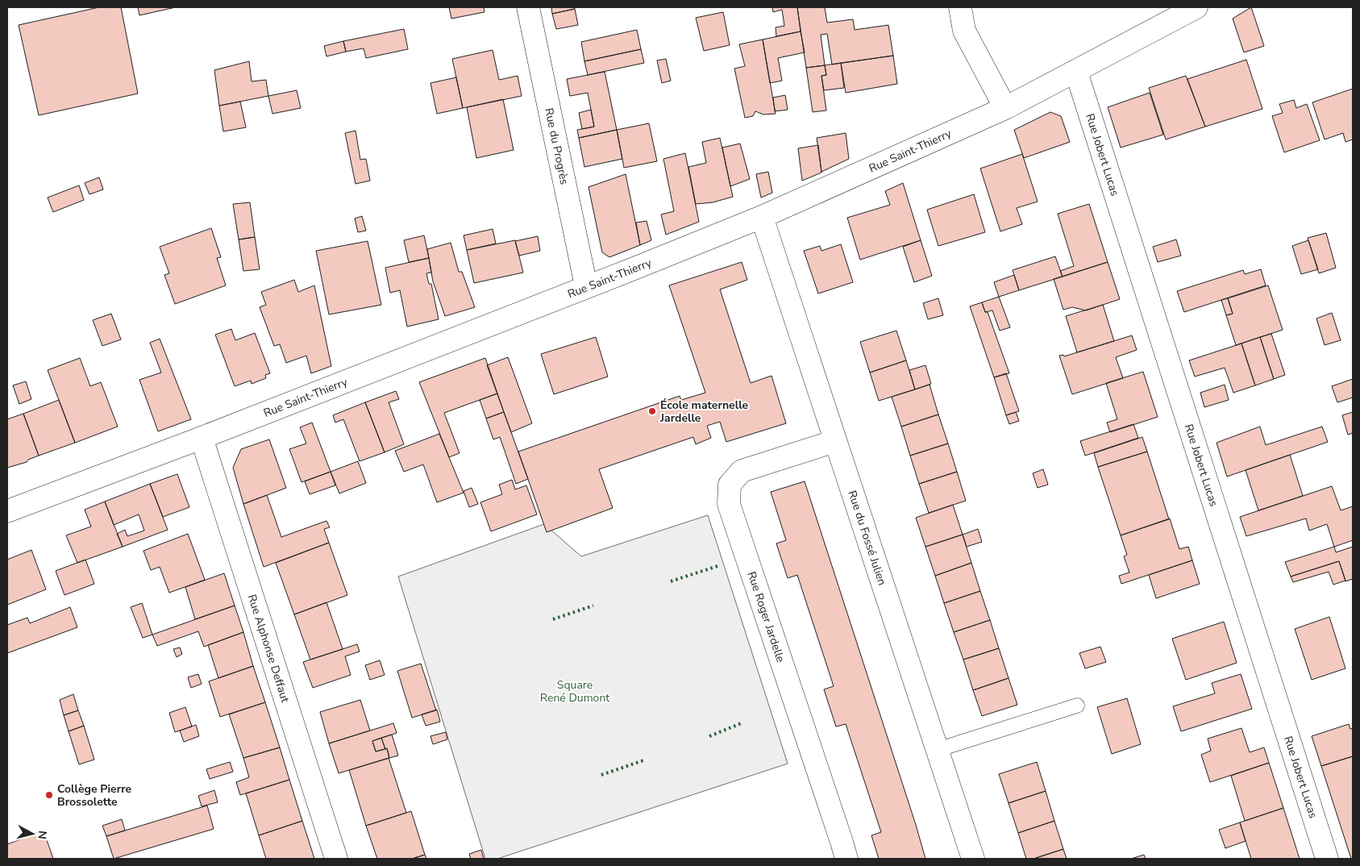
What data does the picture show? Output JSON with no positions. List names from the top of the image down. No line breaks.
{"streets":{"street":["Rue du Progrès","Rue Saint-Thierry","Rue Jobert Lucas","Rue du Fossé Julien","Rue Roger Jardelle","Rue Alphonse Deffaut"]},"crossings":[["Rue du Progrès","Rue Saint-Thierry"],["Rue Saint-Thierry","Rue Jobert Lucas"],["Rue Saint-Thierry","Rue du Fossé Julien"],["Rue Saint-Thierry","Rue Alphonse Deffaut"],["Rue du Fossé Julien","Rue Roger Jardelle"]],"parks":["Square René Dumont"],"places":["École maternelle Jardelle","Collège Pierre Brossolette"],"north":"right"}
